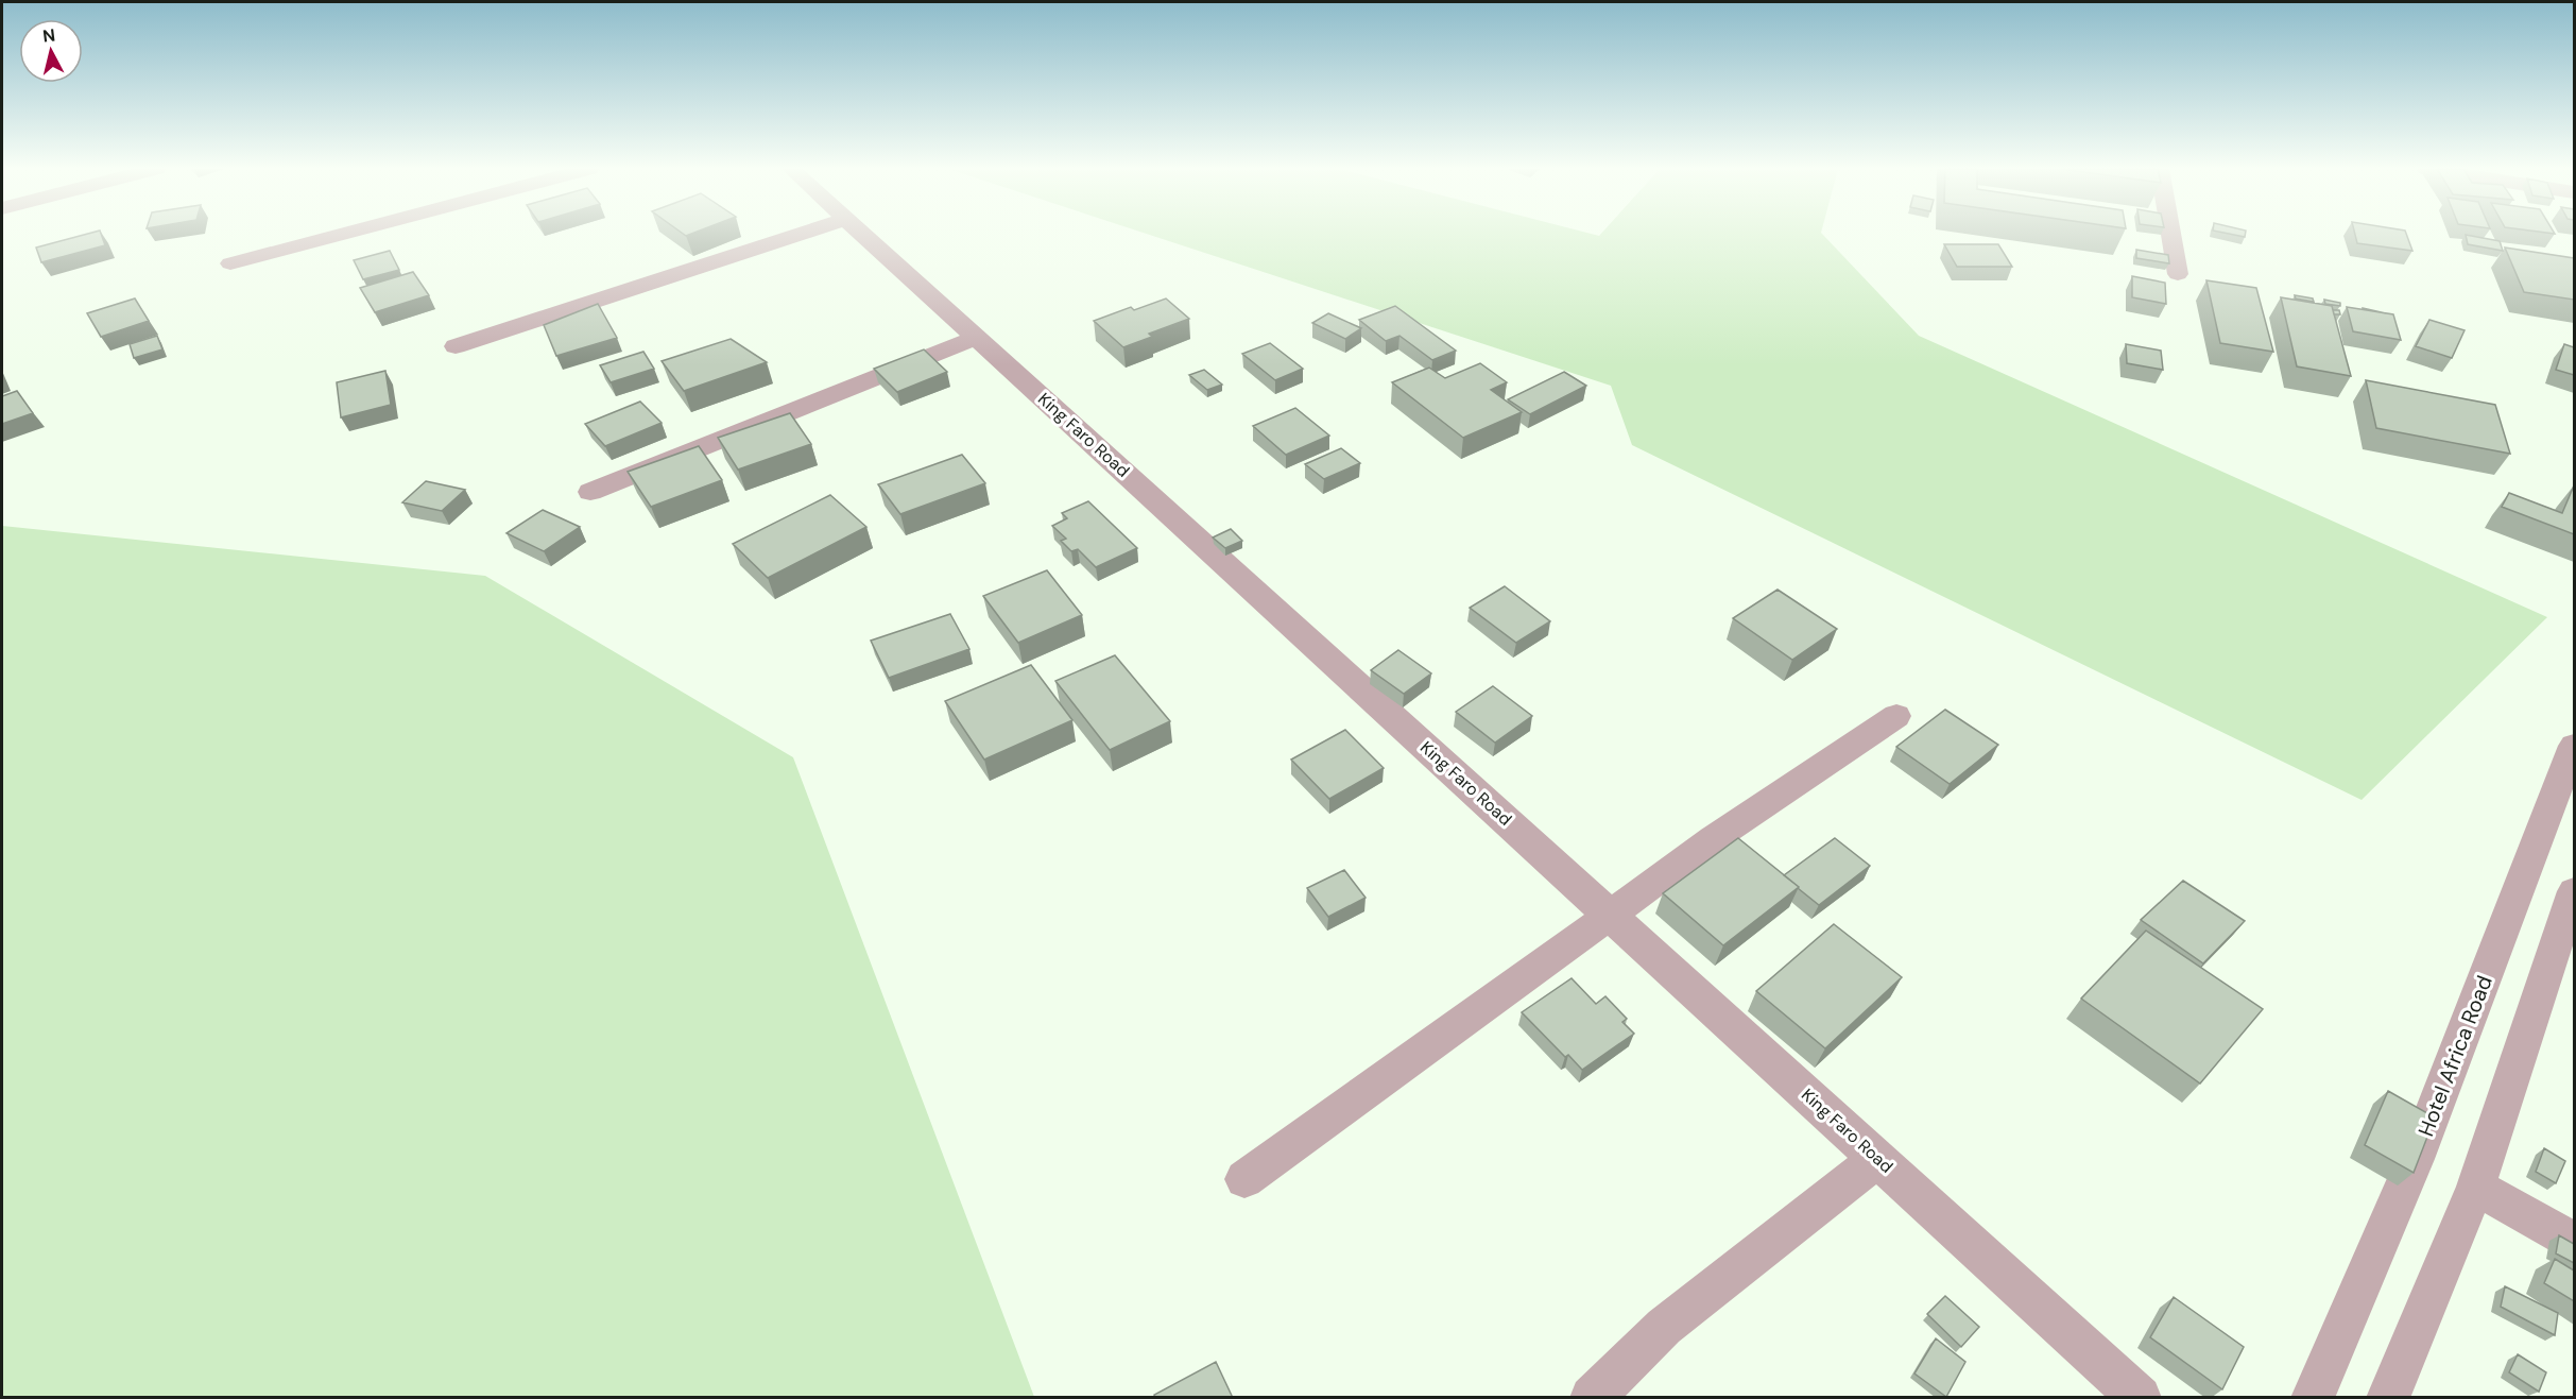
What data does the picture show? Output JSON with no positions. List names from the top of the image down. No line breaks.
{"streets":{"street":["King Faro Road","Hotel Africa Road"]},"north":"top"}
